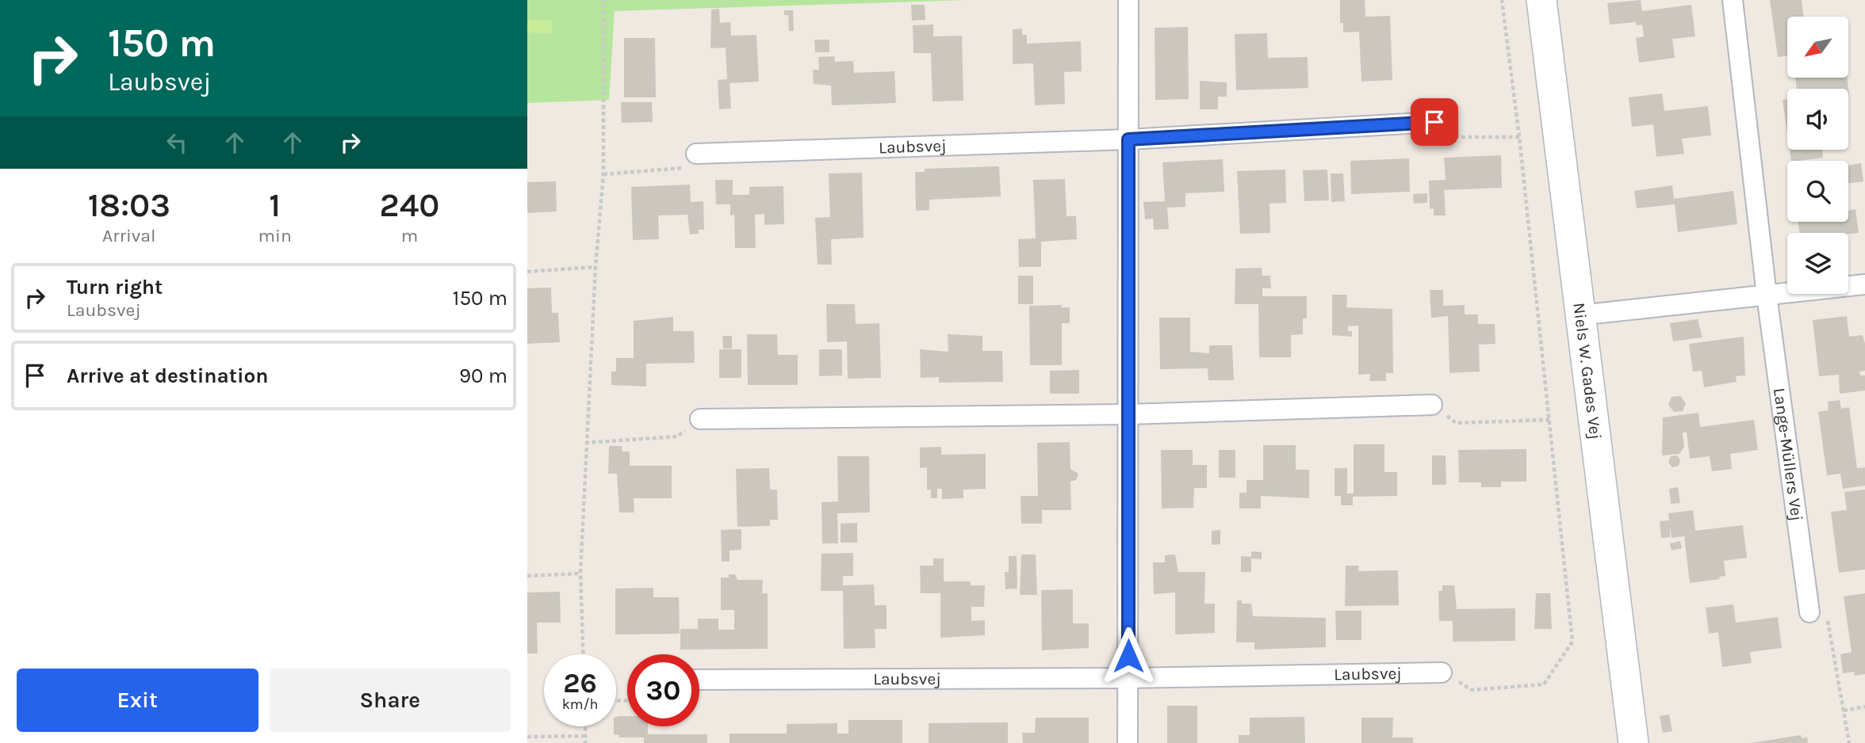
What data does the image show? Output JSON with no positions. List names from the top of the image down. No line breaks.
{"streets":{"street":["Laubsvej","Niels W. Gades Vej","Lange-Müllers Vej"]},"north":"bottom left","page":{"turn":["150 m","Laubsvej"],"eta":["18:03","Arrival","1","min","240","m"],"list":[{"name":"Turn right","note":"Laubsvej","value":"150 m"},{"name":"Arrive at destination","value":"90 m"}],"speed":"26 km/h","limit":"30","buttons":["Exit","Share"]}}
